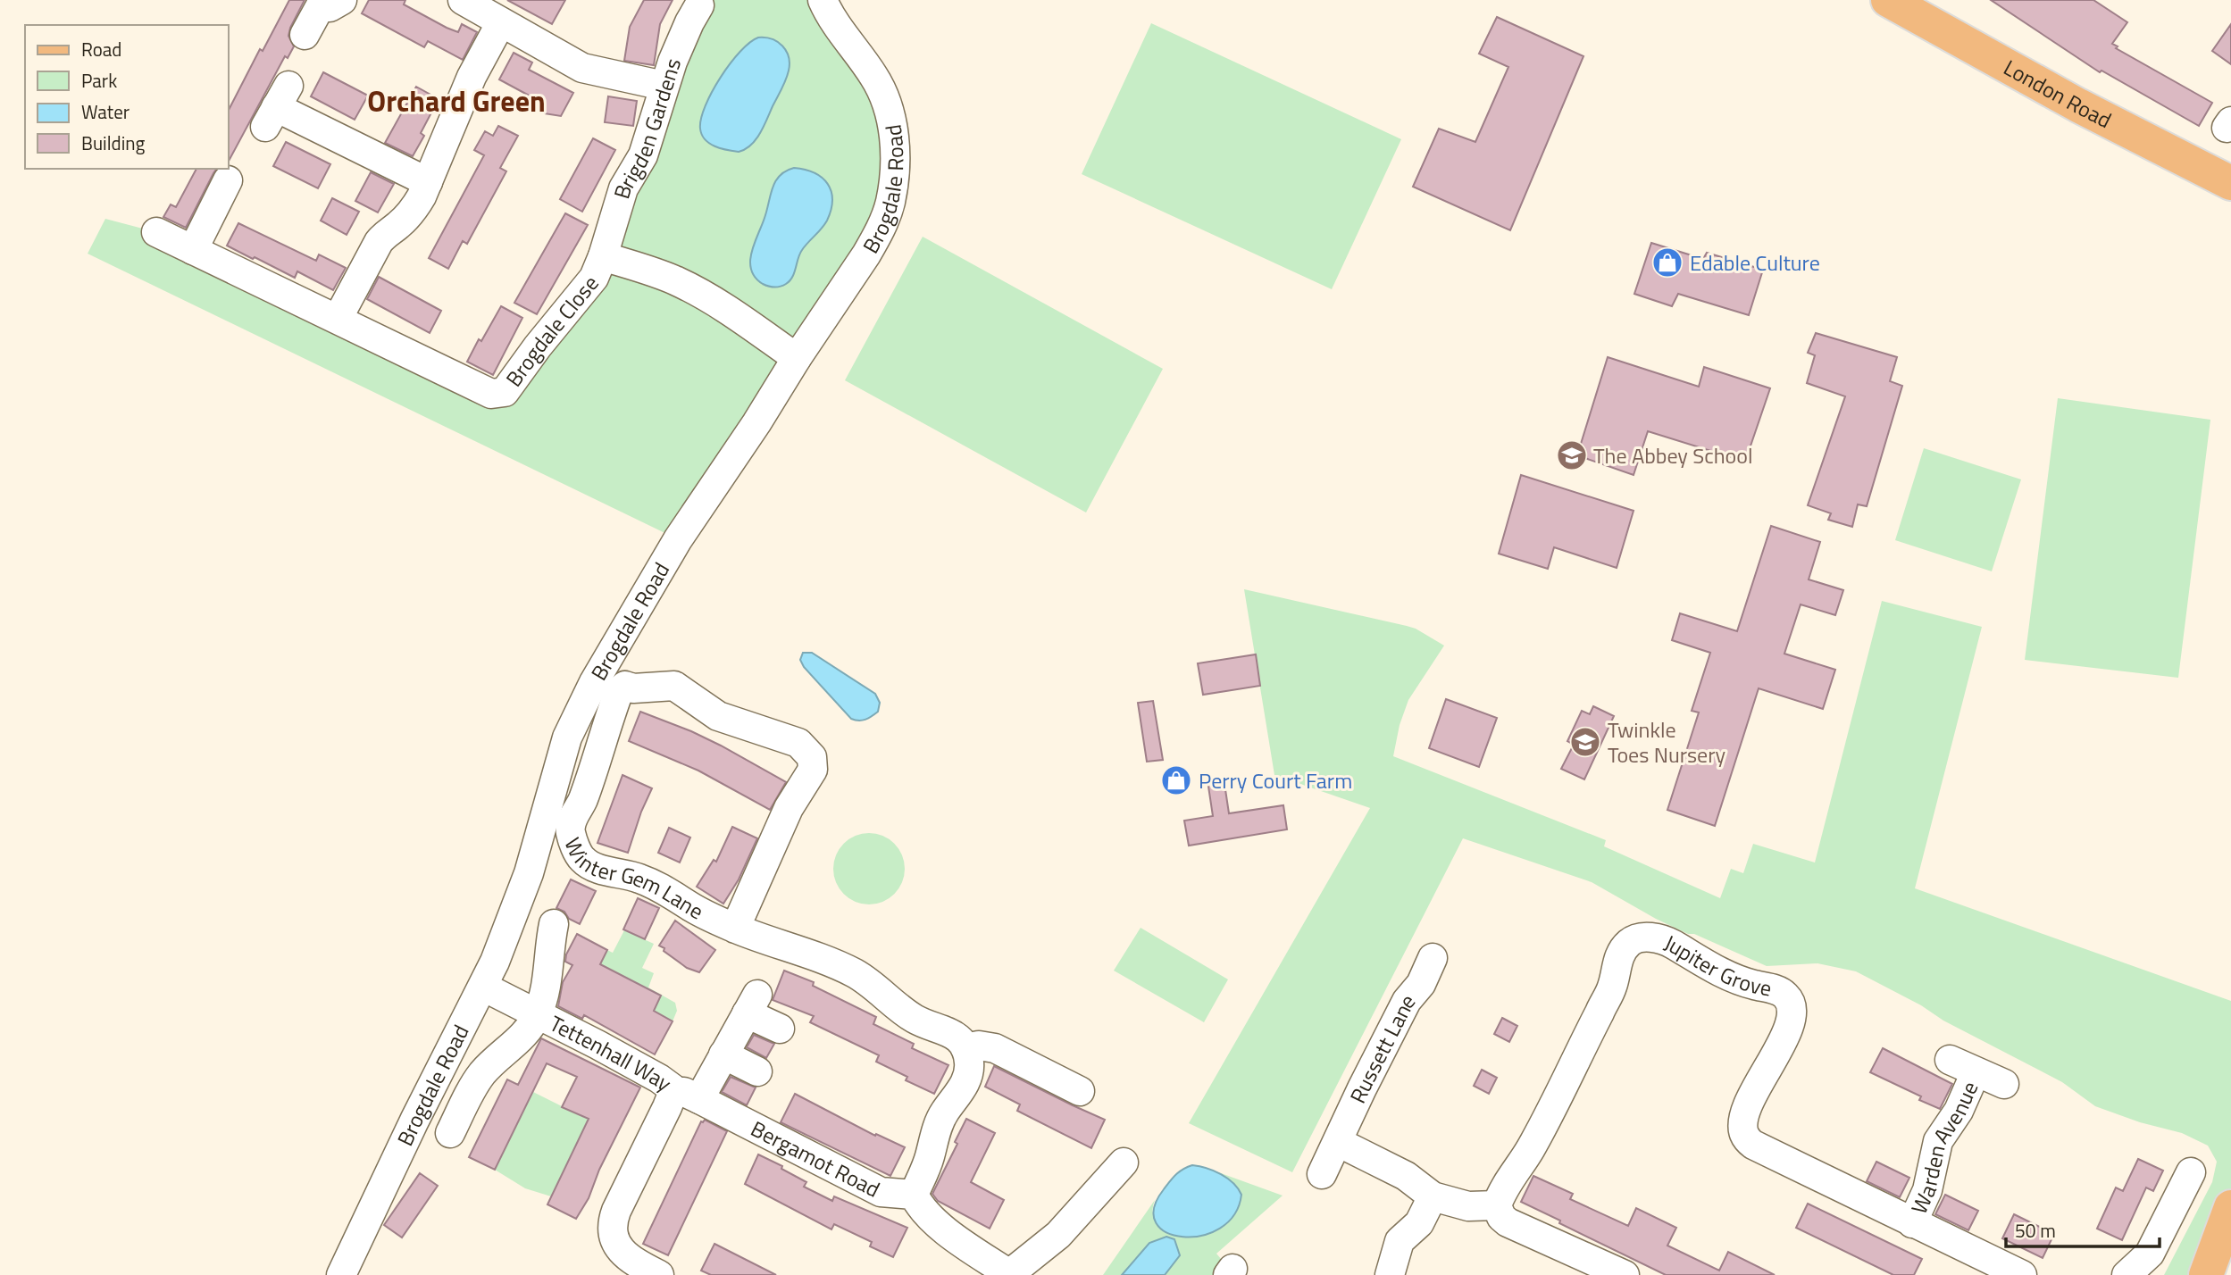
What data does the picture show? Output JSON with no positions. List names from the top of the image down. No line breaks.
{"streets":{"main road":["London Road"],"street":["Brigden Gardens","Brogdale Road","Brogdale Close","Winter Gem Lane","Jupiter Grove","Russett Lane","Tettenhall Way","Warden Avenue","Bergamot Road"]},"crossings":[["Brigden Gardens","Brogdale Close"],["Brogdale Road","Brogdale Close"],["Brogdale Road","Tettenhall Way"],["Jupiter Grove","Warden Avenue"],["Tettenhall Way","Bergamot Road"]],"districts":["Orchard Green"],"places":{"shop":["Edable Culture","Perry Court Farm"],"school or university":["The Abbey School","Twinkle Toes Nursery"]},"legend":["Road","Park","Water","Building"],"scale_bar":"50 m"}
